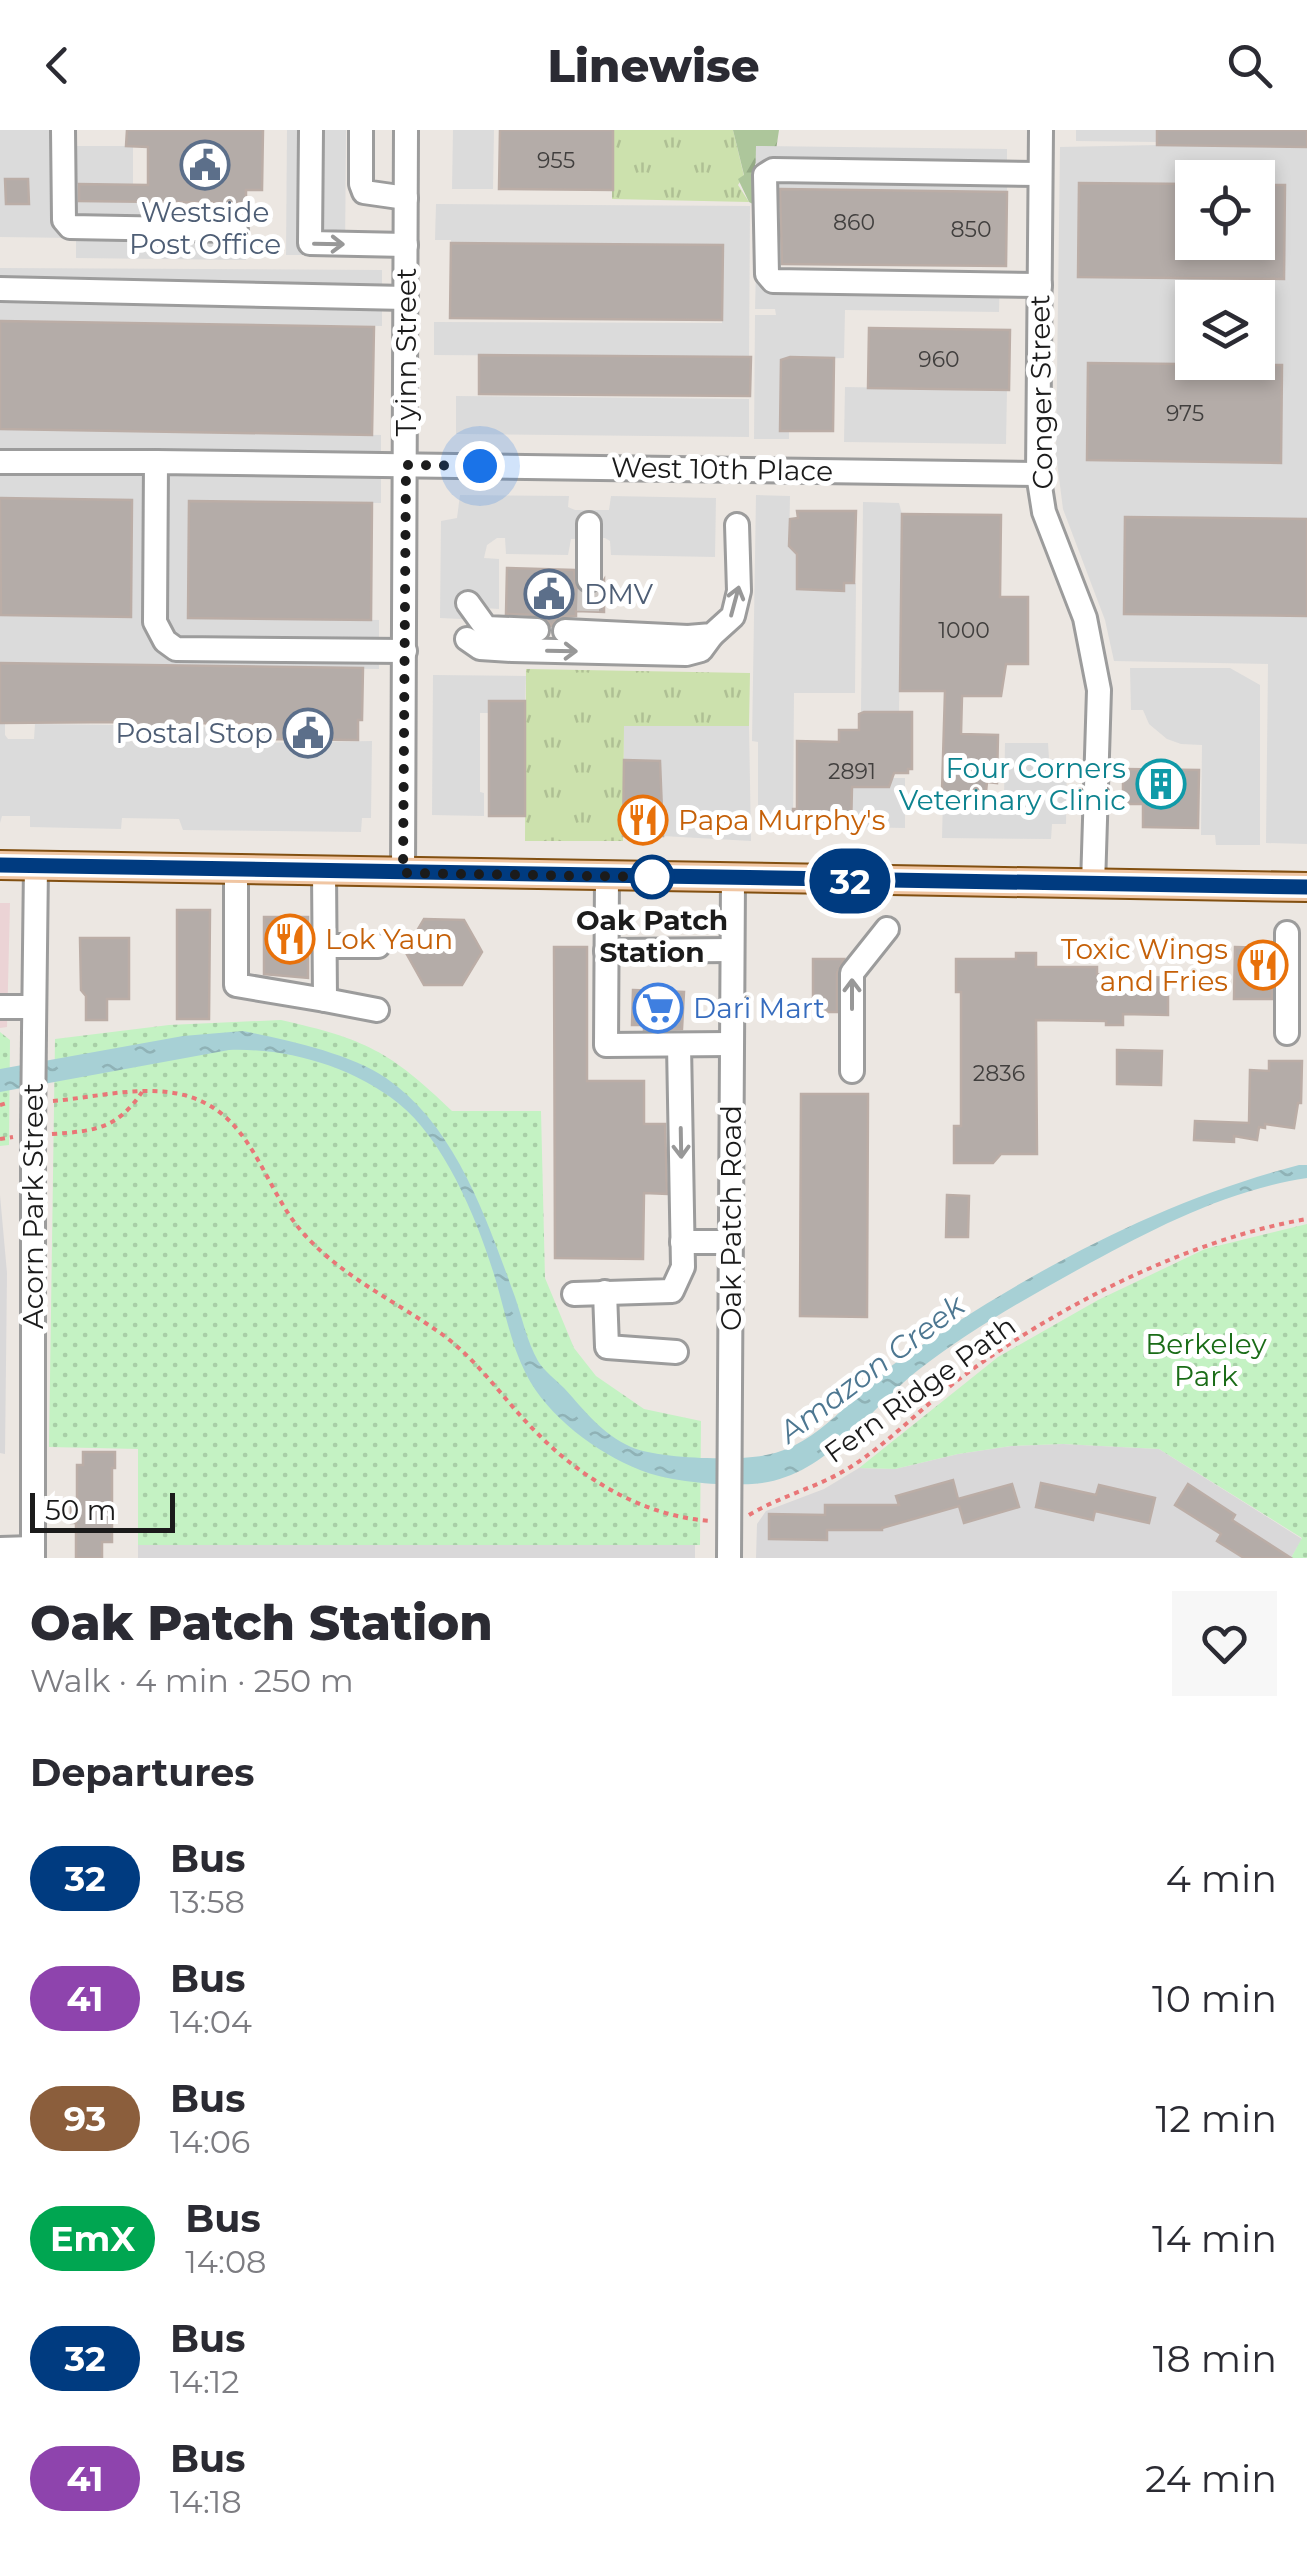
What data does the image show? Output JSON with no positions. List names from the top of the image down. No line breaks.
{"streets":{"street":["Tyinn Street","Conger Street","West 10th Place","Acorn Park Street","Oak Patch Road"],"path":["Fern Ridge Path"]},"crossings":[["Tyinn Street","West 10th Place"],["Conger Street","West 10th Place"],["Oak Patch Road","Fern Ridge Path"]],"water":["Amazon Creek"],"parks":["Berkeley Park"],"places":{"public building":["Westside Post Office","DMV","Postal Stop"],"building":["Four Corners Veterinary Clinic"],"restaurant":["Papa Murphy's","Lok Yaun","Toxic Wings and Fries"],"other":["Oak Patch Station"],"supermarket":["Dari Mart"]},"lines":["bus line 32"],"house_numbers":["955","860","850","960","975","1000","2891","2836"],"scale_bar":"50 m","page":{"header":"Linewise","on_map":"32","scale":"50 m","heading":[["Oak Patch Station","Walk · 4 min · 250 m"],"Departures"],"list":[{"mark":"32","name":"Bus","note":"13:58","value":"4 min"},{"mark":"41","name":"Bus","note":"14:04","value":"10 min"},{"mark":"93","name":"Bus","note":"14:06","value":"12 min"},{"mark":"EmX","name":"Bus","note":"14:08","value":"14 min"},{"mark":"32","name":"Bus","note":"14:12","value":"18 min"},{"mark":"41","name":"Bus","note":"14:18","value":"24 min"}]}}
